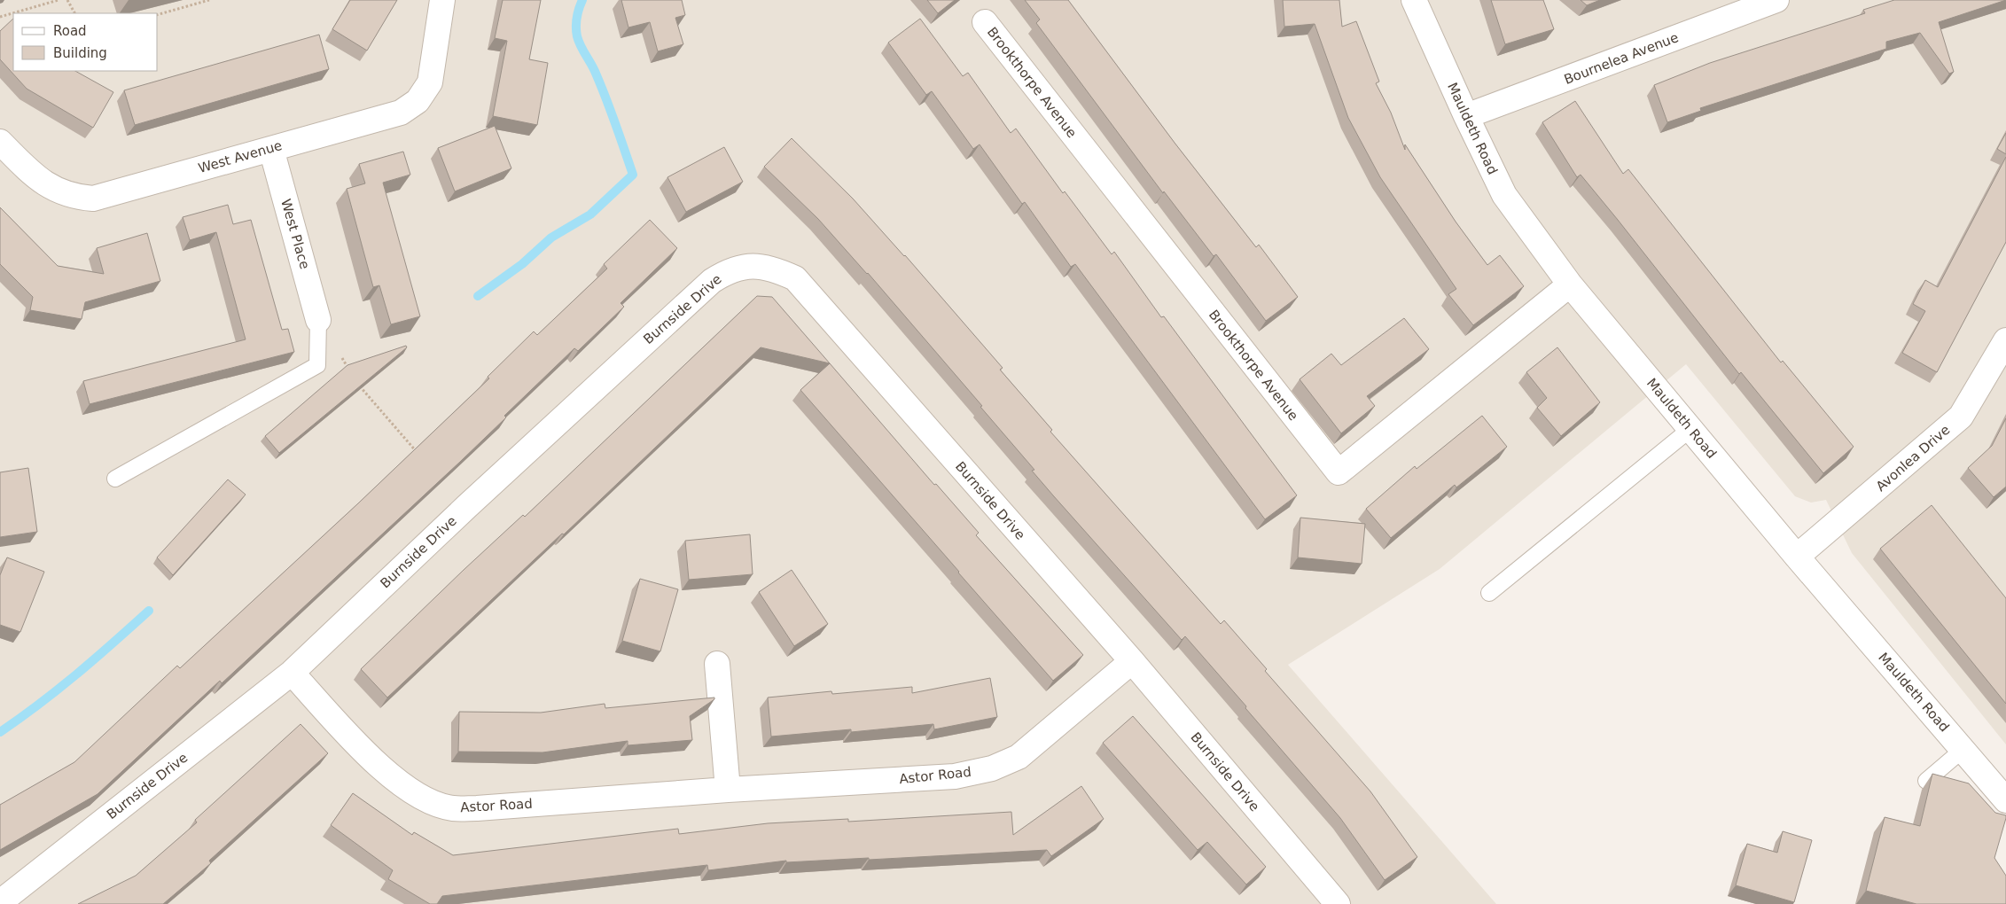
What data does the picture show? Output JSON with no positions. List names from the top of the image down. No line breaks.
{"streets":{"street":["Bournelea Avenue","Brookthorpe Avenue","Mauldeth Road","West Avenue","West Place","Burnside Drive","Avonlea Drive","Astor Road"]},"crossings":[["Bournelea Avenue","Mauldeth Road"],["Brookthorpe Avenue","Mauldeth Road"],["Mauldeth Road","Avonlea Drive"],["West Avenue","West Place"],["Burnside Drive","Astor Road"]],"legend":["Road","Building"]}
